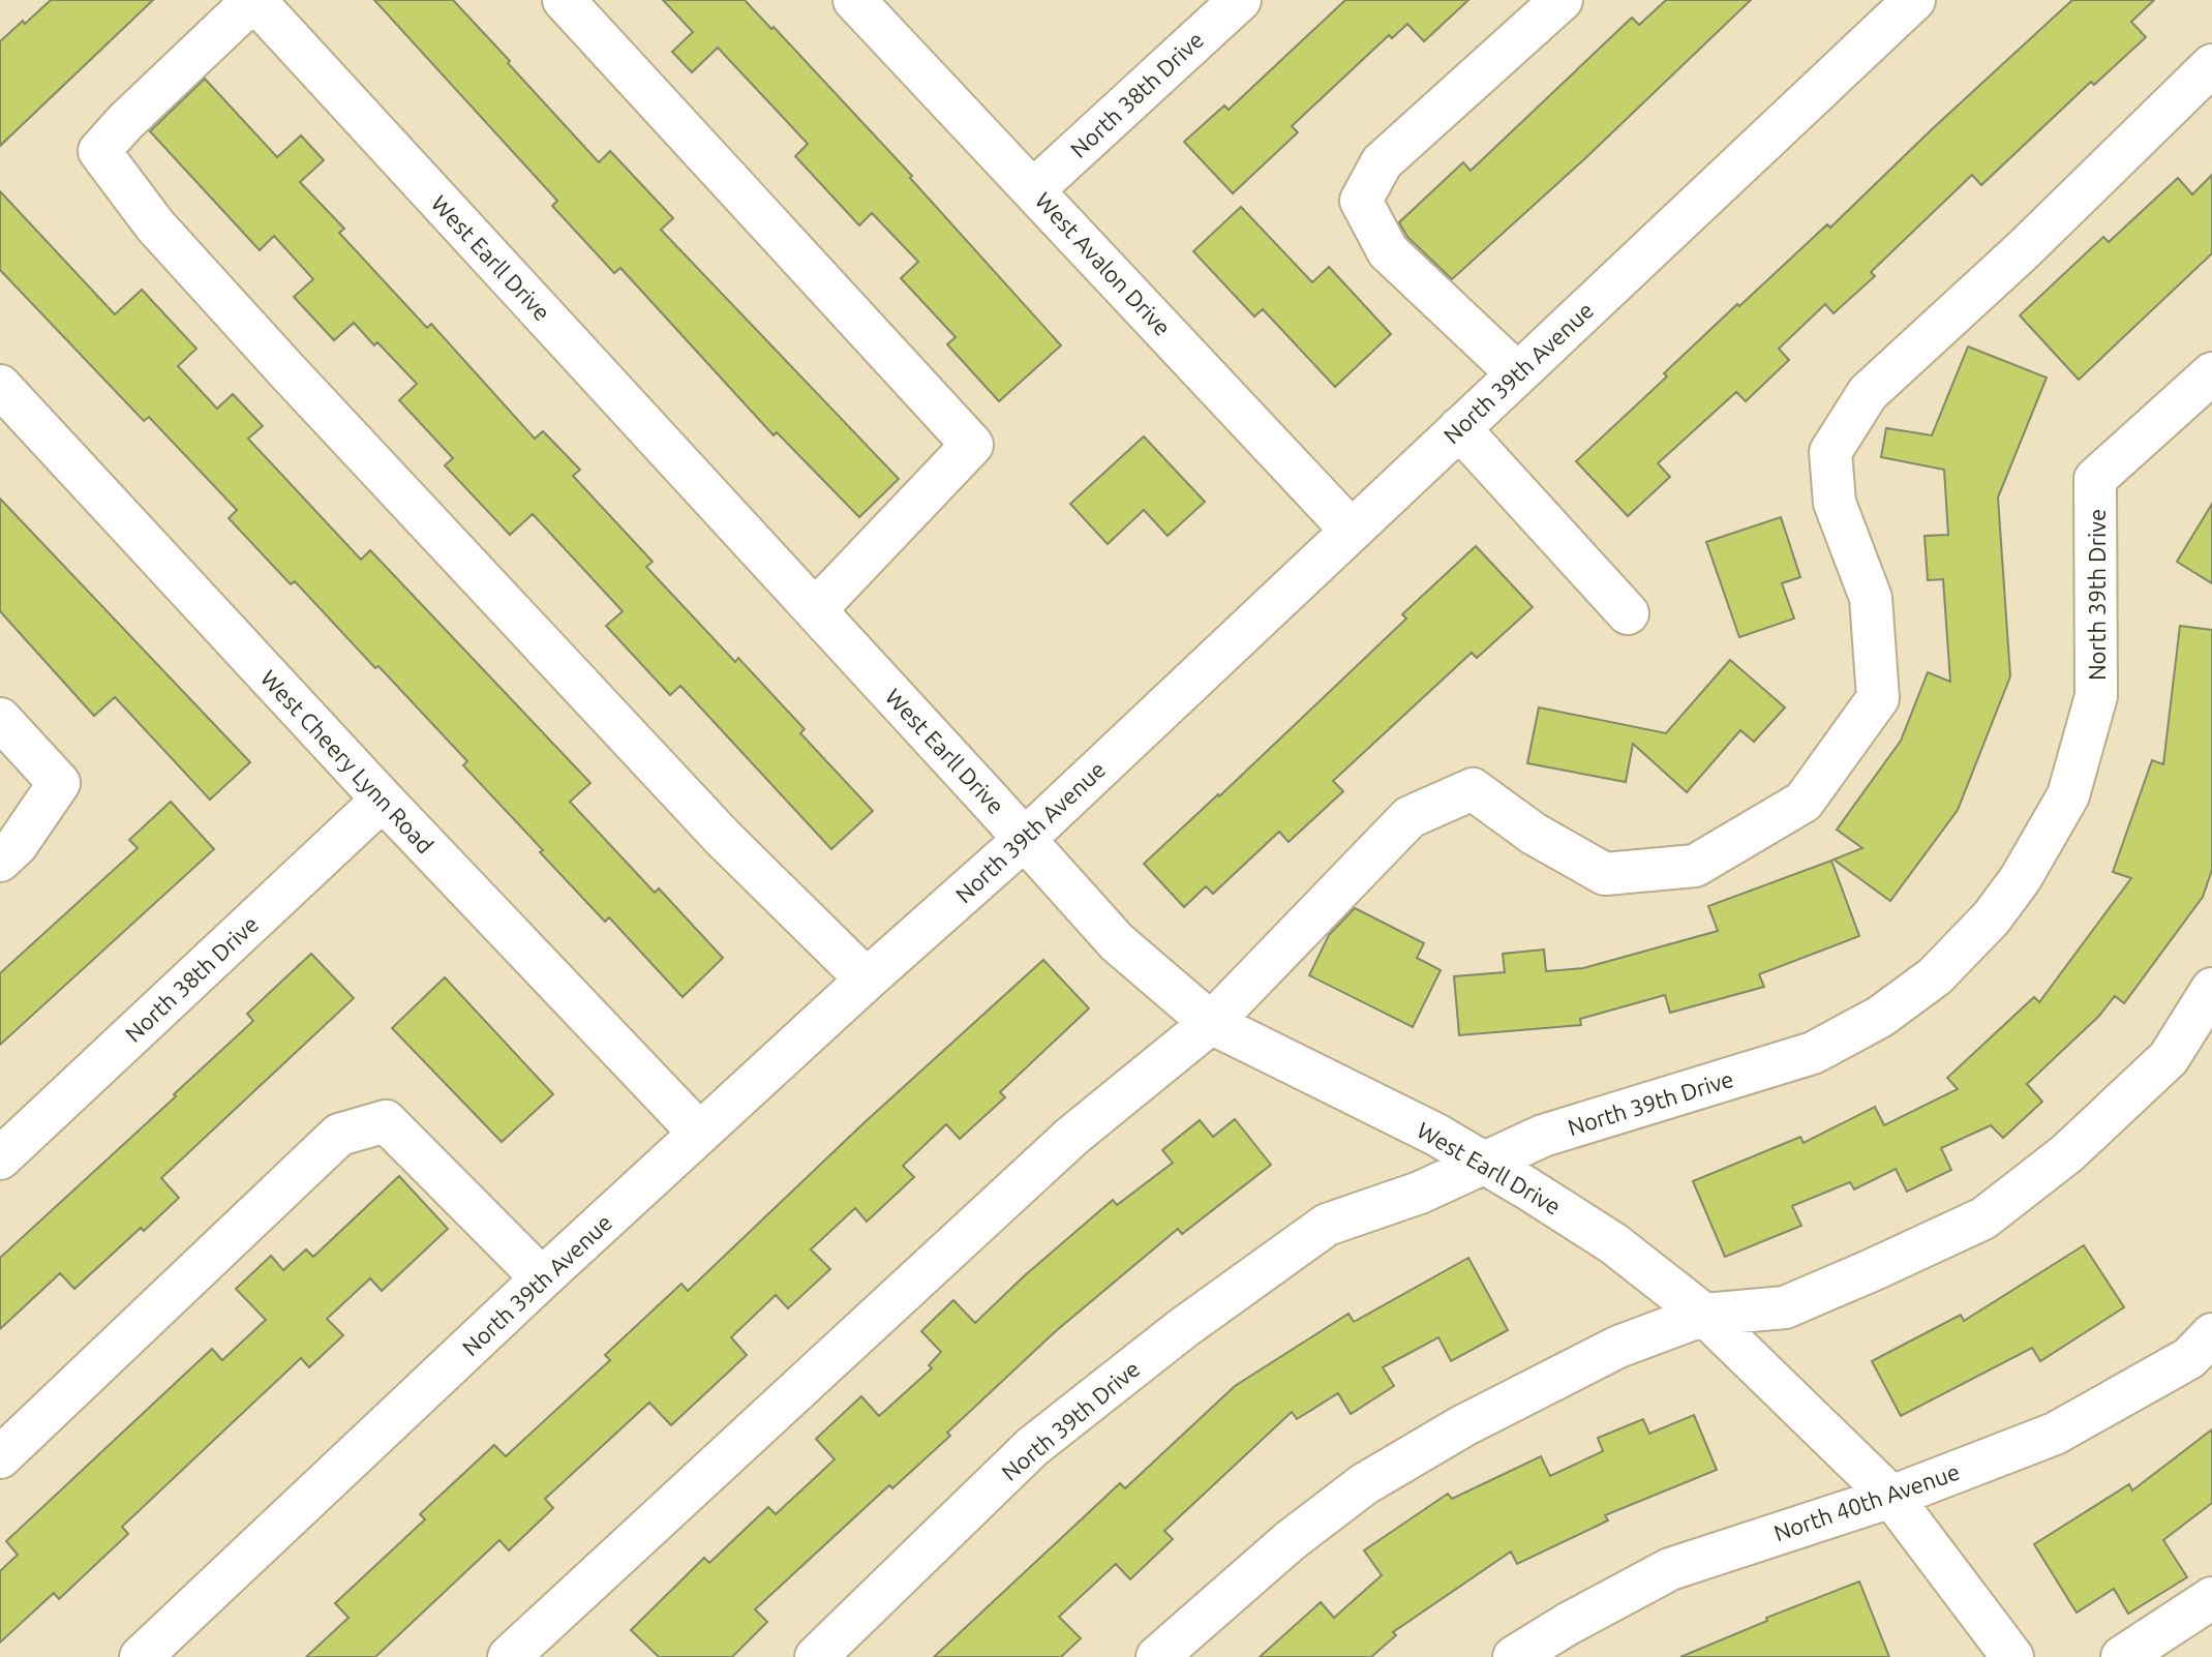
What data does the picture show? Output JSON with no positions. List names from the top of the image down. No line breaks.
{"streets":{"street":["North 38th Drive","West Earll Drive","West Avalon Drive","North 39th Avenue","North 39th Drive","West Cheery Lynn Road","North 40th Avenue"]},"crossings":[["North 38th Drive","West Avalon Drive"],["North 38th Drive","West Cheery Lynn Road"],["West Earll Drive","North 39th Avenue"],["West Earll Drive","North 39th Drive"],["West Earll Drive","North 40th Avenue"],["West Avalon Drive","North 39th Avenue"],["North 39th Avenue","West Cheery Lynn Road"]]}
